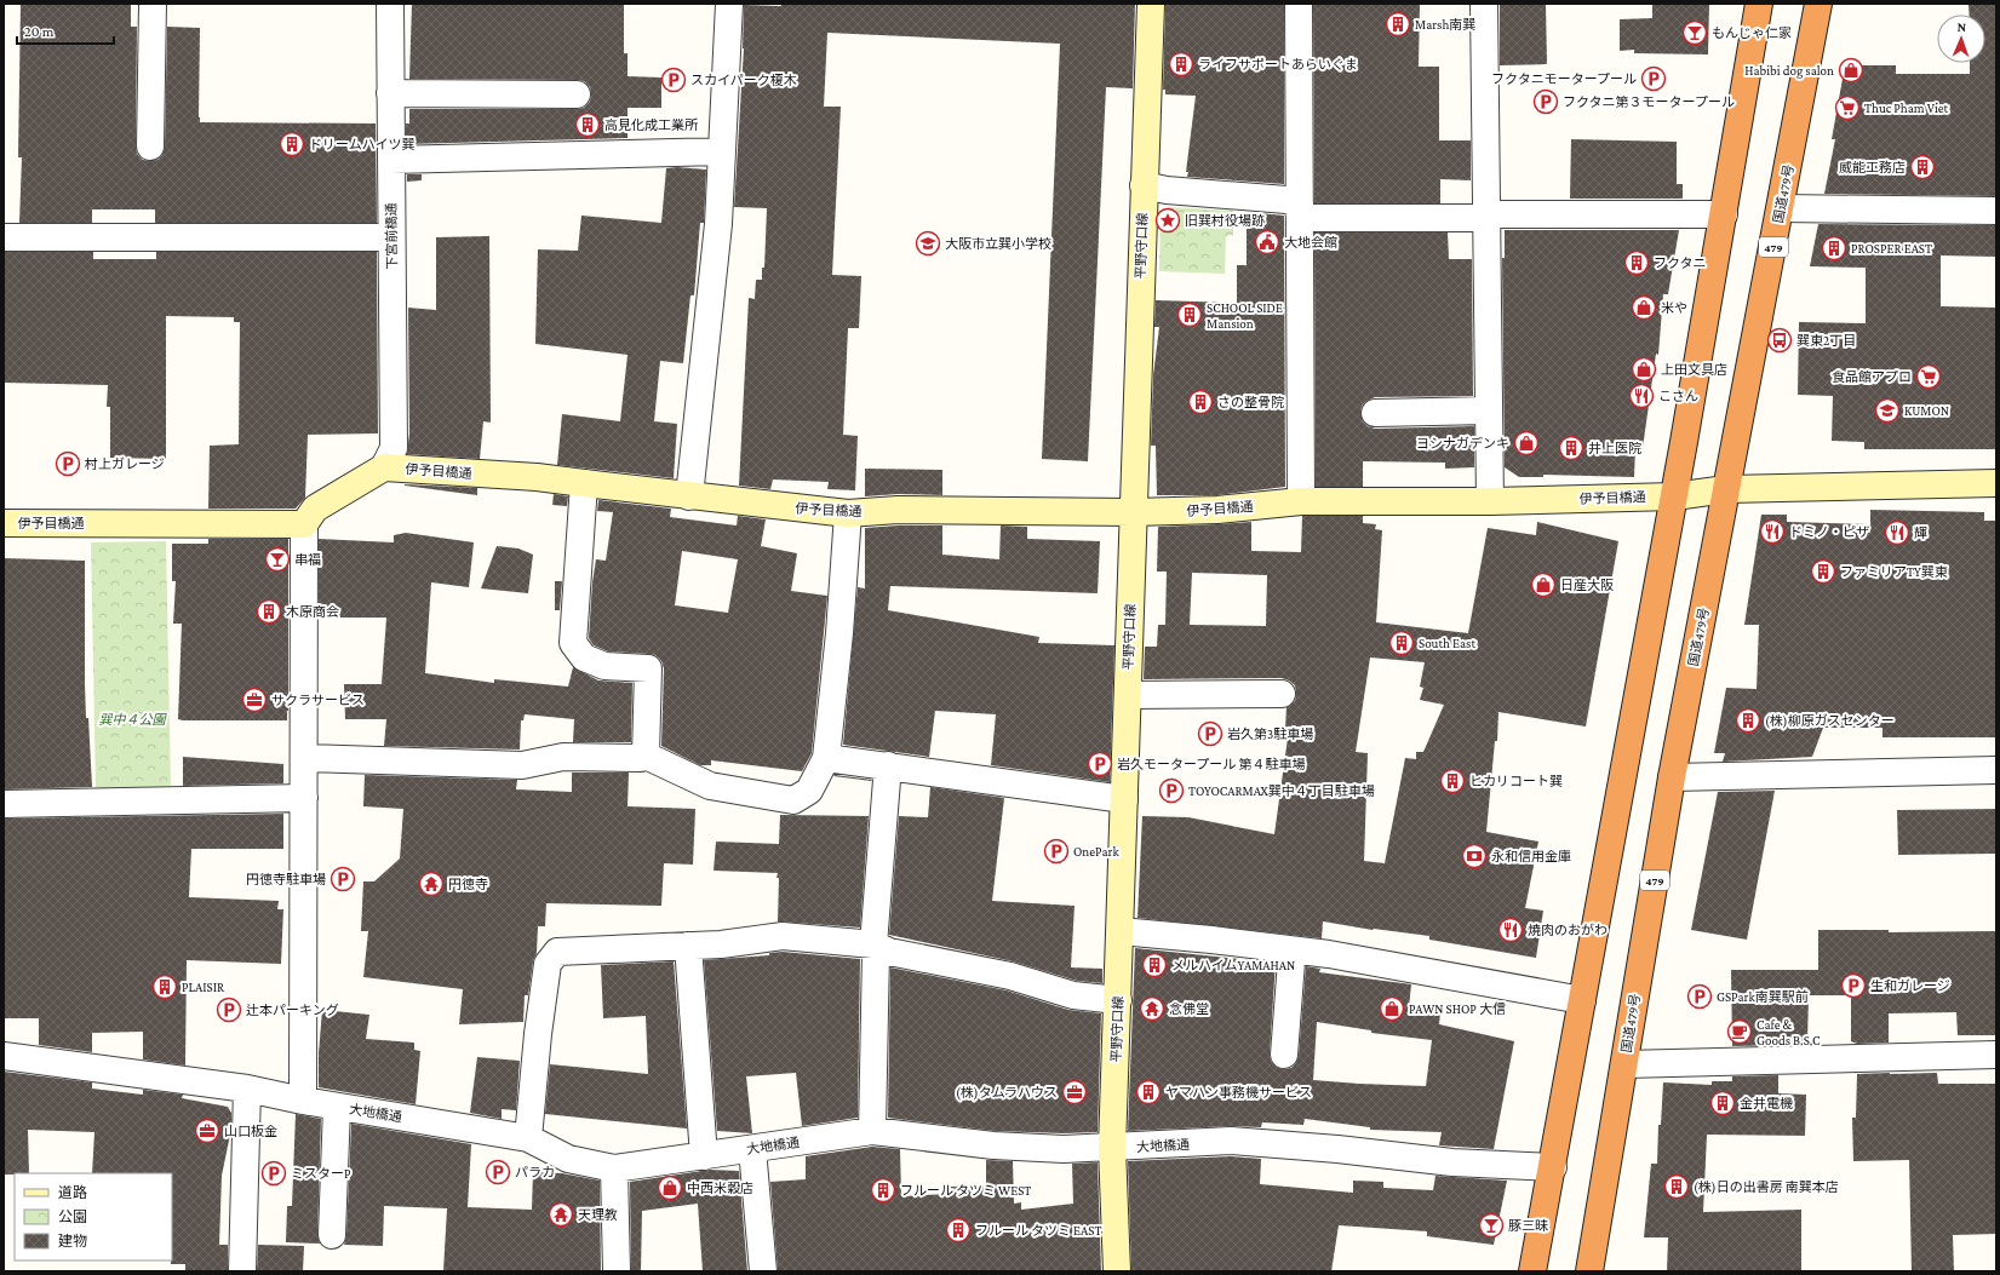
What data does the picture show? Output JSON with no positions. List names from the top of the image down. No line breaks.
{"streets":{"highway":["国道479号","479"],"street":["下宮前橋通","平野守口線","伊予目橋通","大地橋通"]},"crossings":[["国道479号","伊予目橋通"],["下宮前橋通","伊予目橋通"],["平野守口線","伊予目橋通"],["平野守口線","大地橋通"]],"parks":["巽中４公園"],"places":{"building":["Marsh南巽","ライフサポートあらいぐま","高見化成工業所","ドリームハイツ巽","威能工務店","PROSPER EAST","フクタニ","SCHOOL SIDE Mansion","さの整骨院","井上医院","ファミリアTY巽東","木原商会","South East","(株)柳原ガスセンター","ヒカリコート巽","メルハイムYAMAHAN","PLAISIR","ヤマハン事務機サービス","金井電機","(株)日の出書房 南巽本店","フルール タツミ WEST","フルール タツミ EAST"],"bar":["もんじゃ仁家","串福","豚三昧"],"shop":["Habibi dog salon","米や","上田文具店","ヨシナガデンキ","日産大阪","PAWN SHOP 大信","中西米穀店"],"parking":["フクタニモータープール","スカイパーク榎木","フクタニ第３モータープール","村上ガレージ","岩久第3駐車場","岩久モータープール 第４駐車場","TOYOCARMAX巽中４丁目駐車場","OnePark","円徳寺駐車場","生和ガレージ","GSPark南巽駅前","辻本パーキング","パラカ","ミスターP"],"supermarket":["Thuc Pham Viet","食品館アプロ"],"place":["旧巽村役場跡"],"public building":["大地会館"],"school or university":["大阪市立巽小学校","KUMON"],"bus stop":["巽東2丁目"],"restaurant":["こさん","ドミノ・ピザ","輝","焼肉のおがわ"],"office":["サクラサービス","(株)タムラハウス","山口板金"],"bank":["永和信用金庫"],"temple":["円徳寺","念佛堂","天理教"],"cafe":["Cafe & Goods B.S.C"]},"legend":["道路","公園","建物"],"scale_bar":"20 m","north":"top"}
